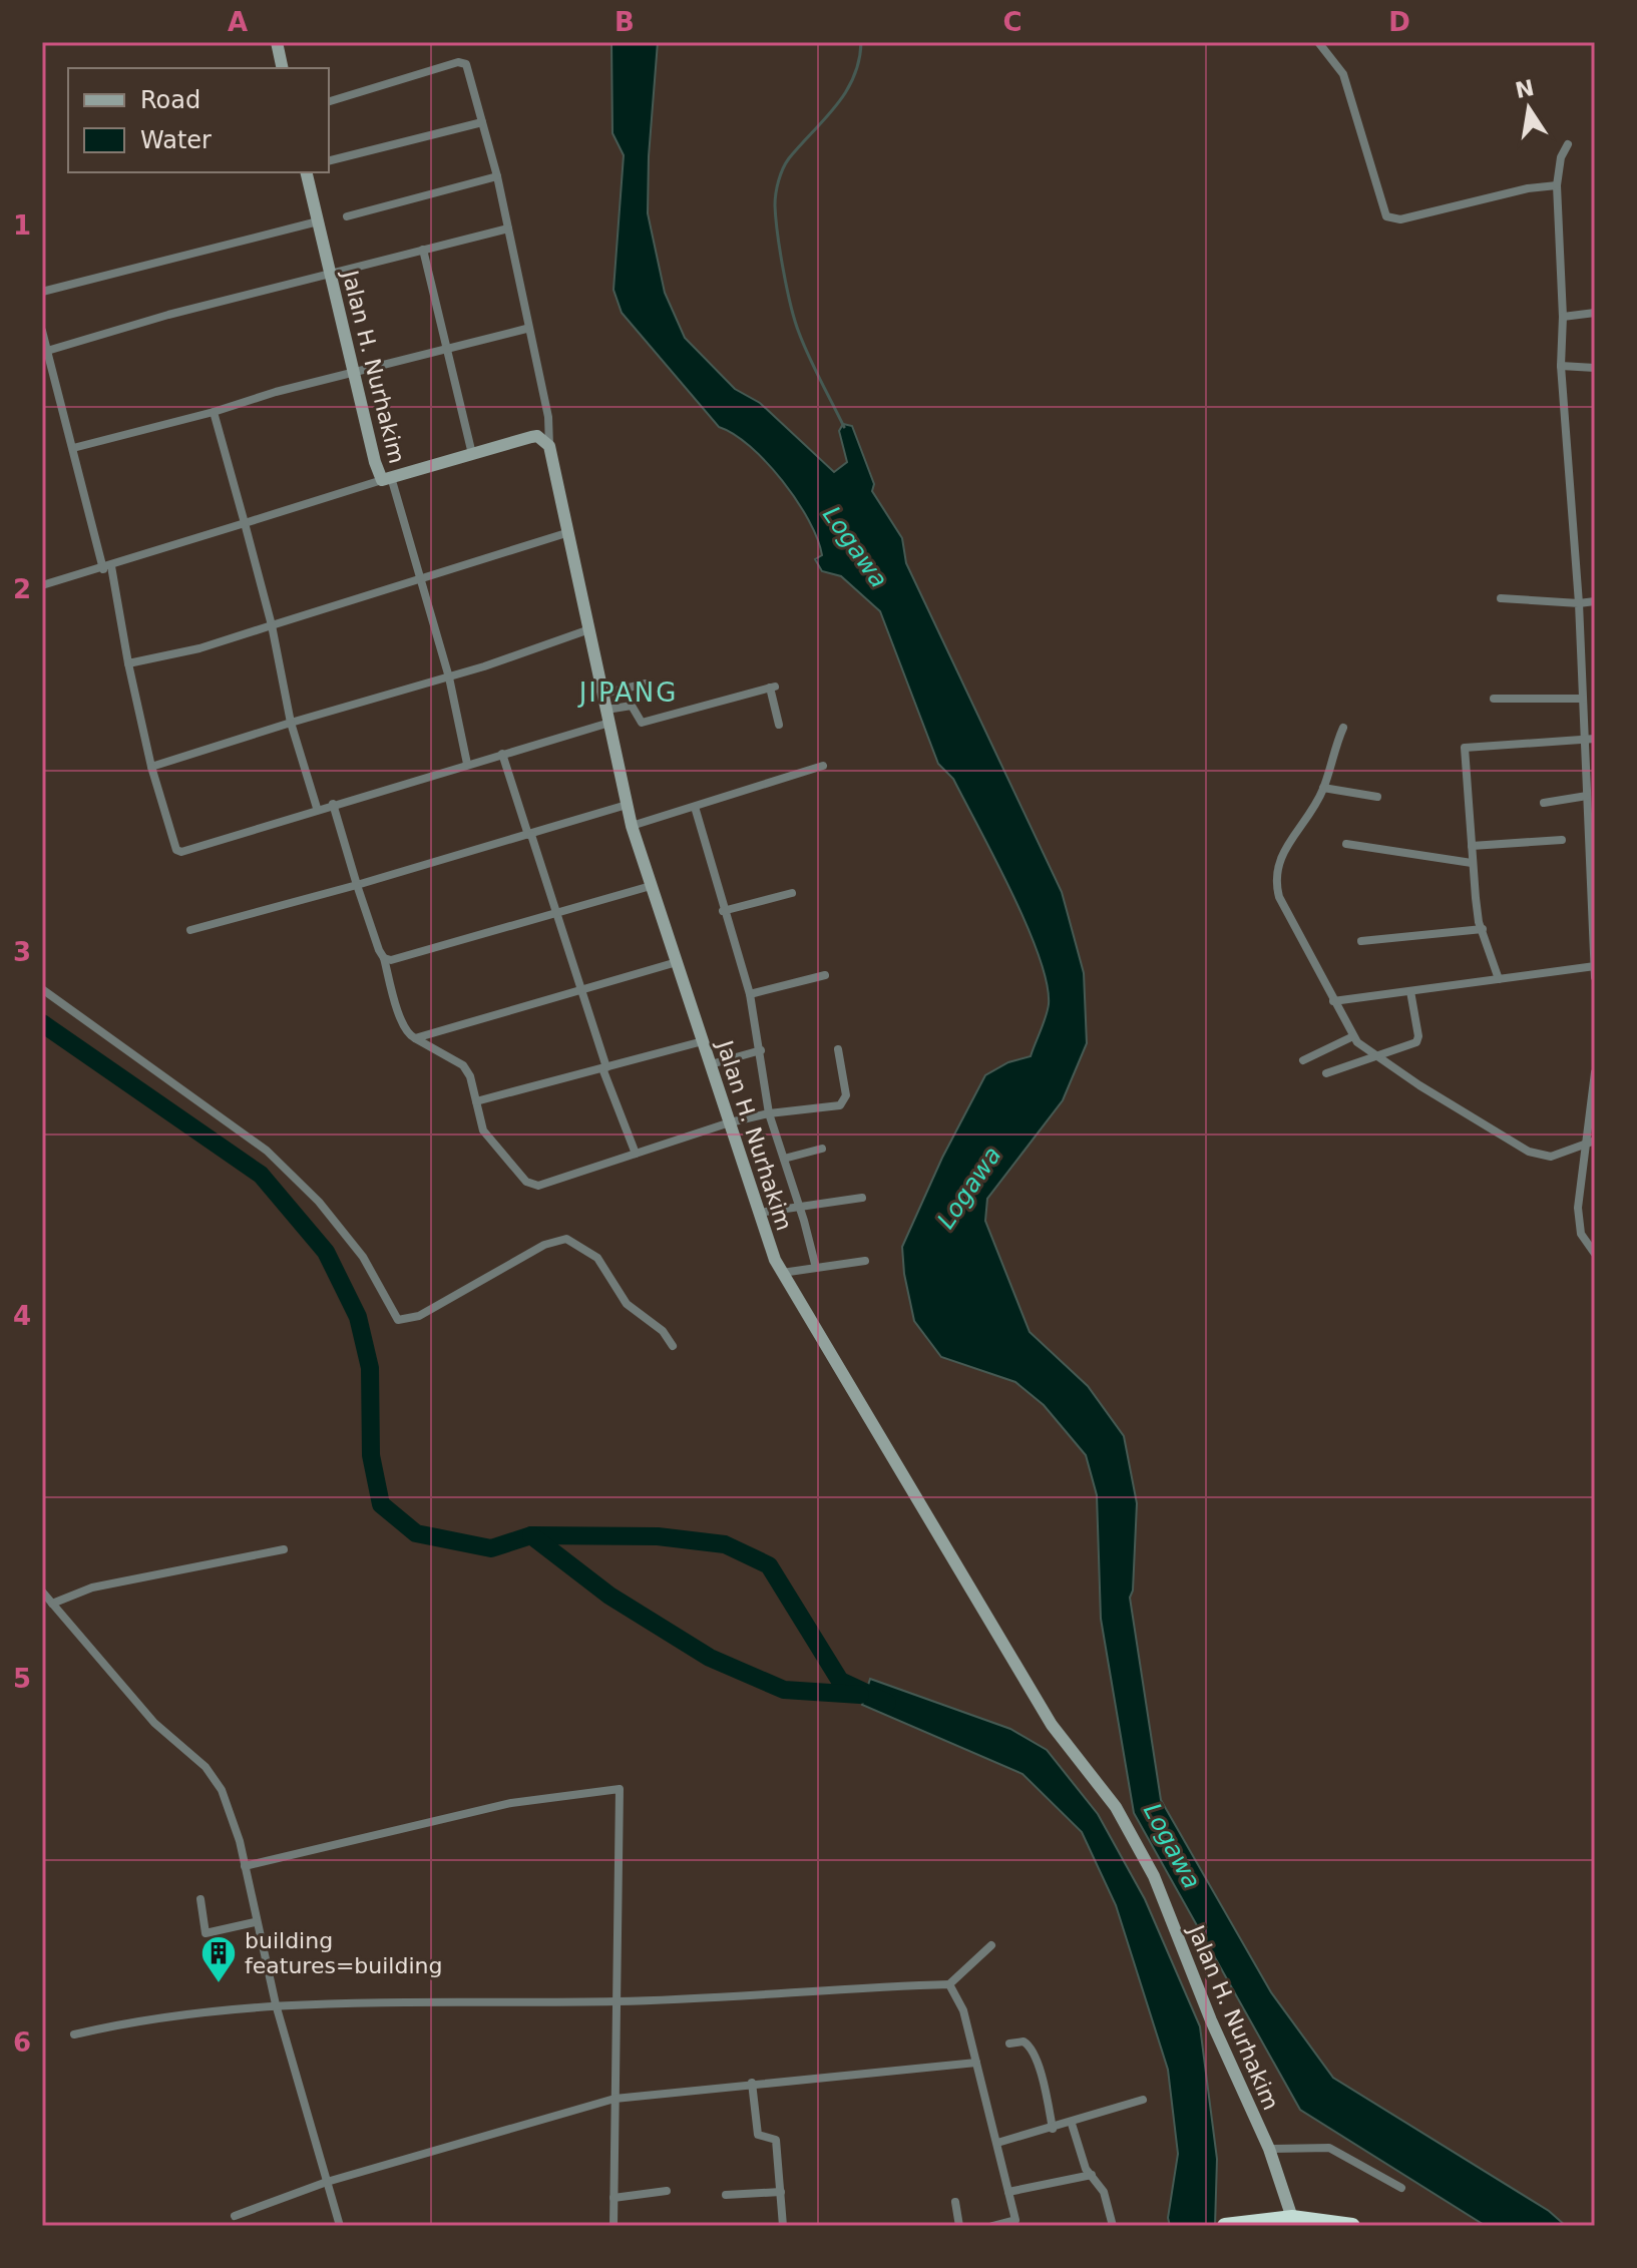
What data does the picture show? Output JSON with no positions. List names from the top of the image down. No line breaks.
{"streets":{"main road":["Jalan H. Nurhakim"]},"districts":["JIPANG"],"water":["Logawa"],"places":{"building":["building features=building"]},"legend":["Road","Water"],"north":"top","grid":{"columns":["A","B","C","D"],"rows":["1","2","3","4","5","6"]}}
